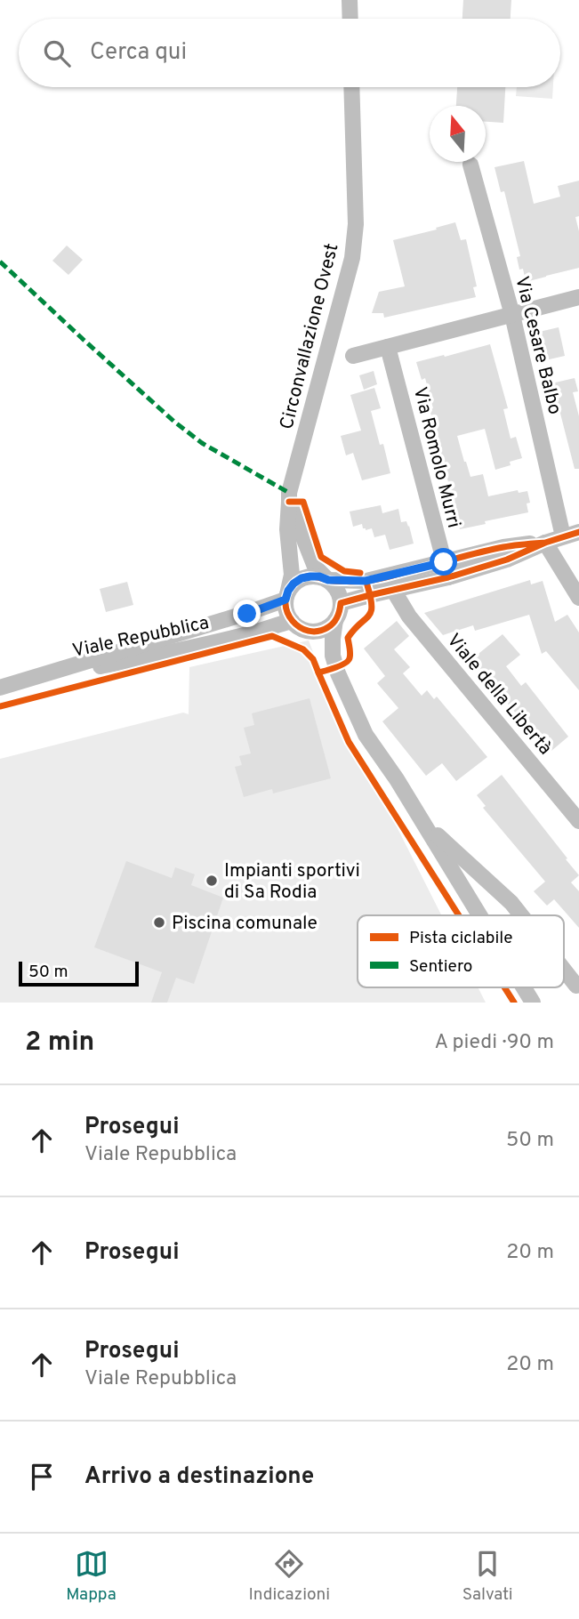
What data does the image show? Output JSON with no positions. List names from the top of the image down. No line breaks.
{"streets":{"street":["Circonvallazione Ovest","Via Cesare Balbo","Via Romolo Murri","Viale Repubblica","Viale della Libertà"]},"crossings":[["Circonvallazione Ovest","Viale Repubblica"]],"places":["Impianti sportivi di Sa Rodia","Piscina comunale"],"legend":["Pista ciclabile","Sentiero"],"scale_bar":"50 m","north":"top","page":{"search":"Cerca qui","scale":"50 m","heading":["2 min","A piedi · 90 m"],"list":[["Prosegui","Viale Repubblica","50 m"],["Prosegui","20 m"],["Prosegui","Viale Repubblica","20 m"],"Arrivo a destinazione"],"nav":["Mappa","Indicazioni","Salvati"]}}
